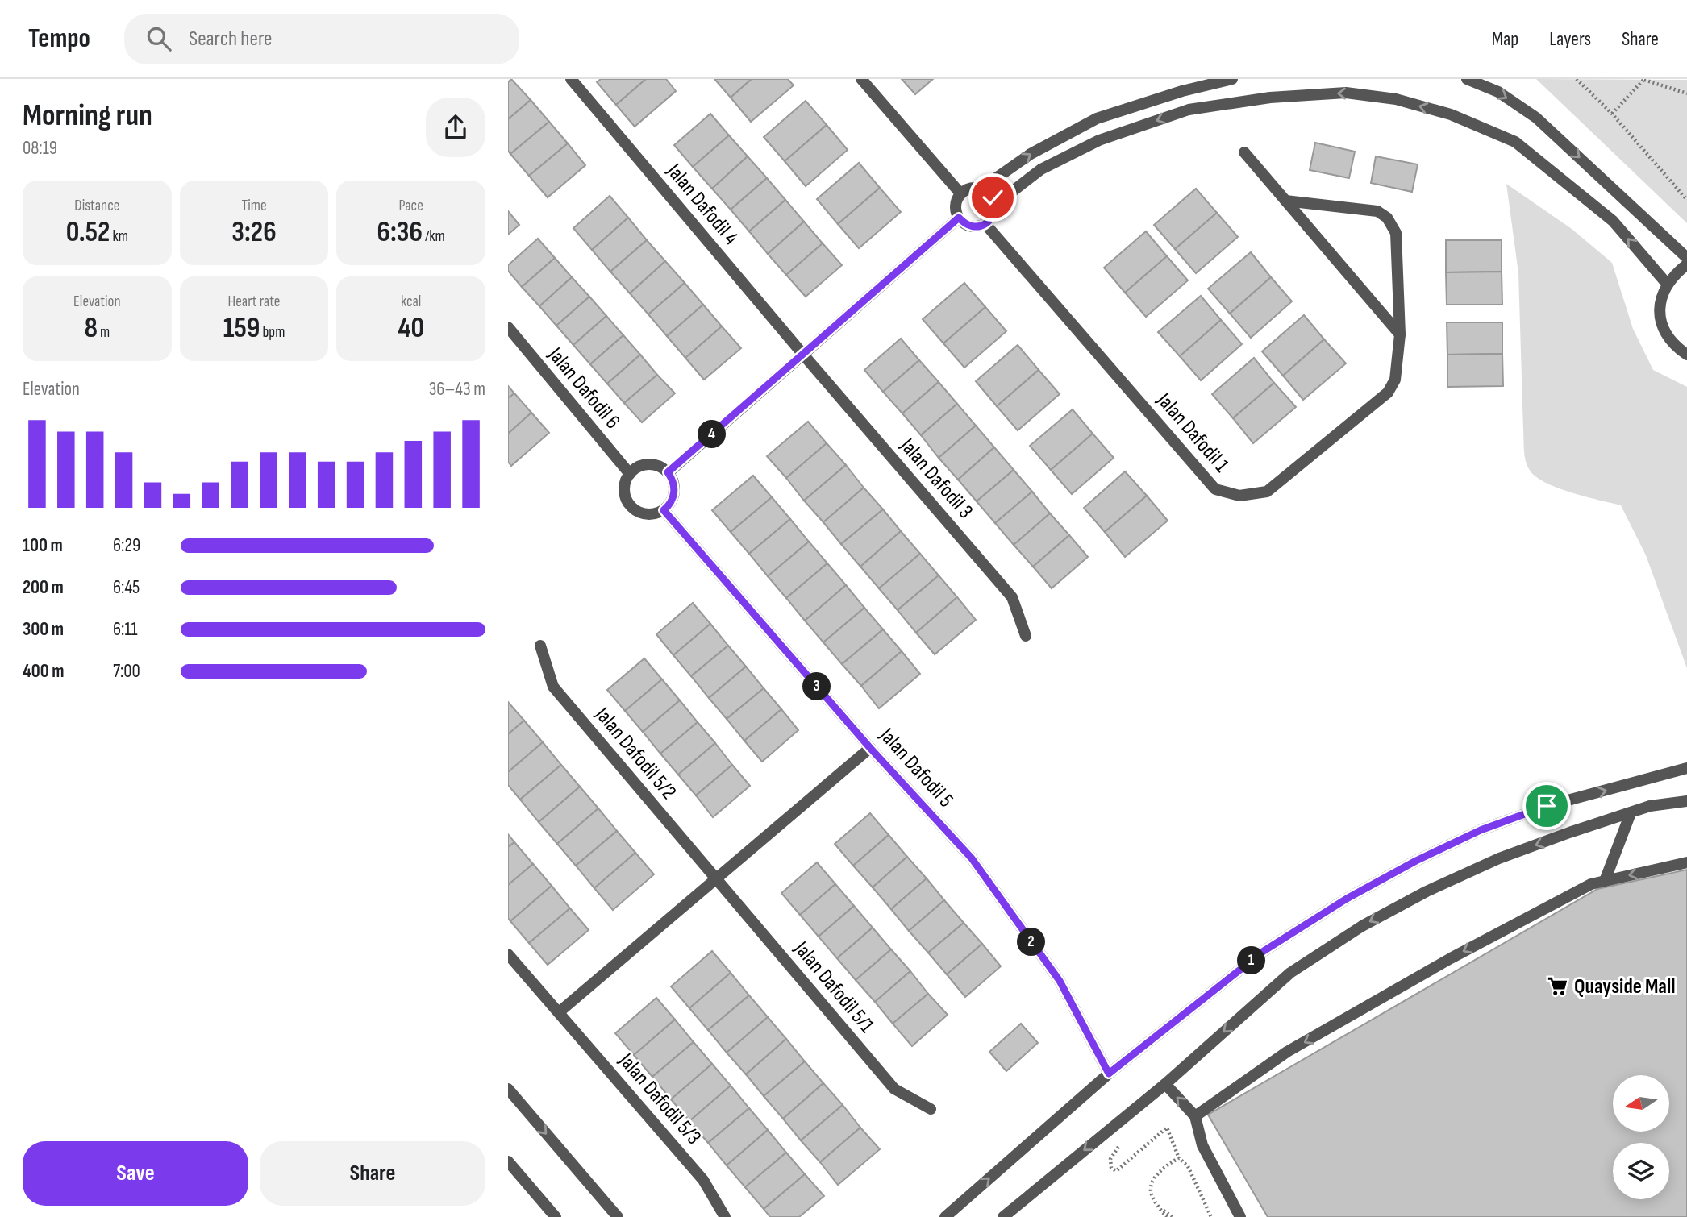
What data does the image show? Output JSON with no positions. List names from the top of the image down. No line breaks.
{"streets":{"street":["Jalan Dafodil 4","Jalan Dafodil 6","Jalan Dafodil 1","Jalan Dafodil 3","Jalan Dafodil 5/2","Jalan Dafodil 5","Jalan Dafodil 5/1","Jalan Dafodil 5/3"]},"crossings":[["Jalan Dafodil 4","Jalan Dafodil 3"],["Jalan Dafodil 6","Jalan Dafodil 5"],["Jalan Dafodil 5/2","Jalan Dafodil 5/1"]],"places":{"supermarket":["Quayside Mall"]},"north":"left","page":{"header":"Tempo","search":"Search here","nav":["Map","Layers","Share"],"heading":["Morning run","08:19"],"stats":[["Distance","0.52 km"],["Time","3:26"],["Pace","6:36 /km"],["Elevation","8 m"],["Heart rate","159 bpm"],["kcal","40"]],"chart":["Elevation","36–43 m"],"pins":["4","3","2","1"],"list":[{"name":"100 m","note":"6:29"},{"name":"200 m","note":"6:45"},{"name":"300 m","note":"6:11"},{"name":"400 m","note":"7:00"}],"buttons":["Save","Share"]}}
